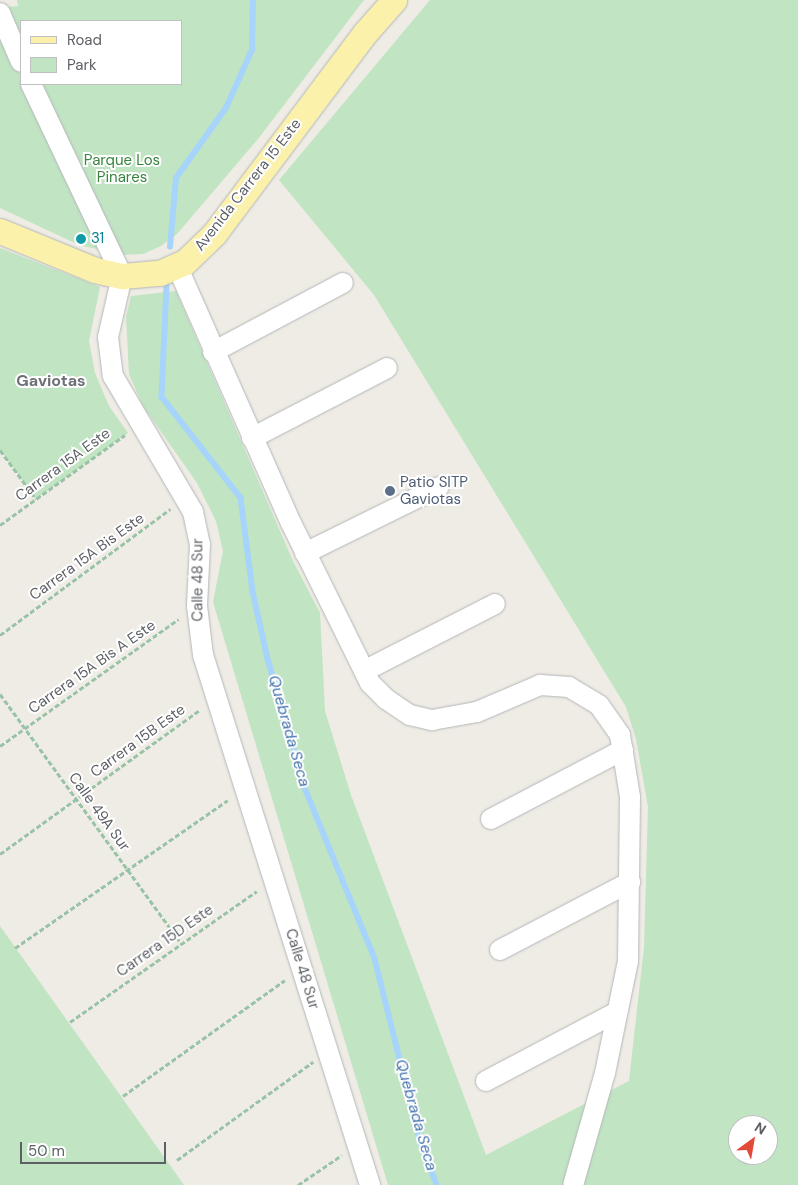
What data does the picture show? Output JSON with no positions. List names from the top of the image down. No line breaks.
{"streets":{"main road":["Avenida Carrera 15 Este"],"street":["Calle 48 Sur"],"path":["Carrera 15A Este","Carrera 15A Bis Este","Carrera 15A Bis A Este","Carrera 15B Este","Calle 49A Sur","Carrera 15D Este"]},"crossings":[["Avenida Carrera 15 Este","Calle 48 Sur"],["Carrera 15A Este","Calle 48 Sur"],["Carrera 15A Bis Este","Calle 48 Sur"],["Calle 48 Sur","Carrera 15A Bis A Este"],["Calle 48 Sur","Carrera 15B Este"],["Calle 48 Sur","Carrera 15D Este"],["Carrera 15A Bis A Este","Calle 49A Sur"],["Carrera 15B Este","Calle 49A Sur"],["Calle 49A Sur","Carrera 15D Este"]],"districts":["Gaviotas"],"water":["Quebrada Seca"],"parks":["Parque Los Pinares"],"places":["31","Patio SITP Gaviotas"],"legend":["Road","Park"],"scale_bar":"50 m","north":"top right"}
